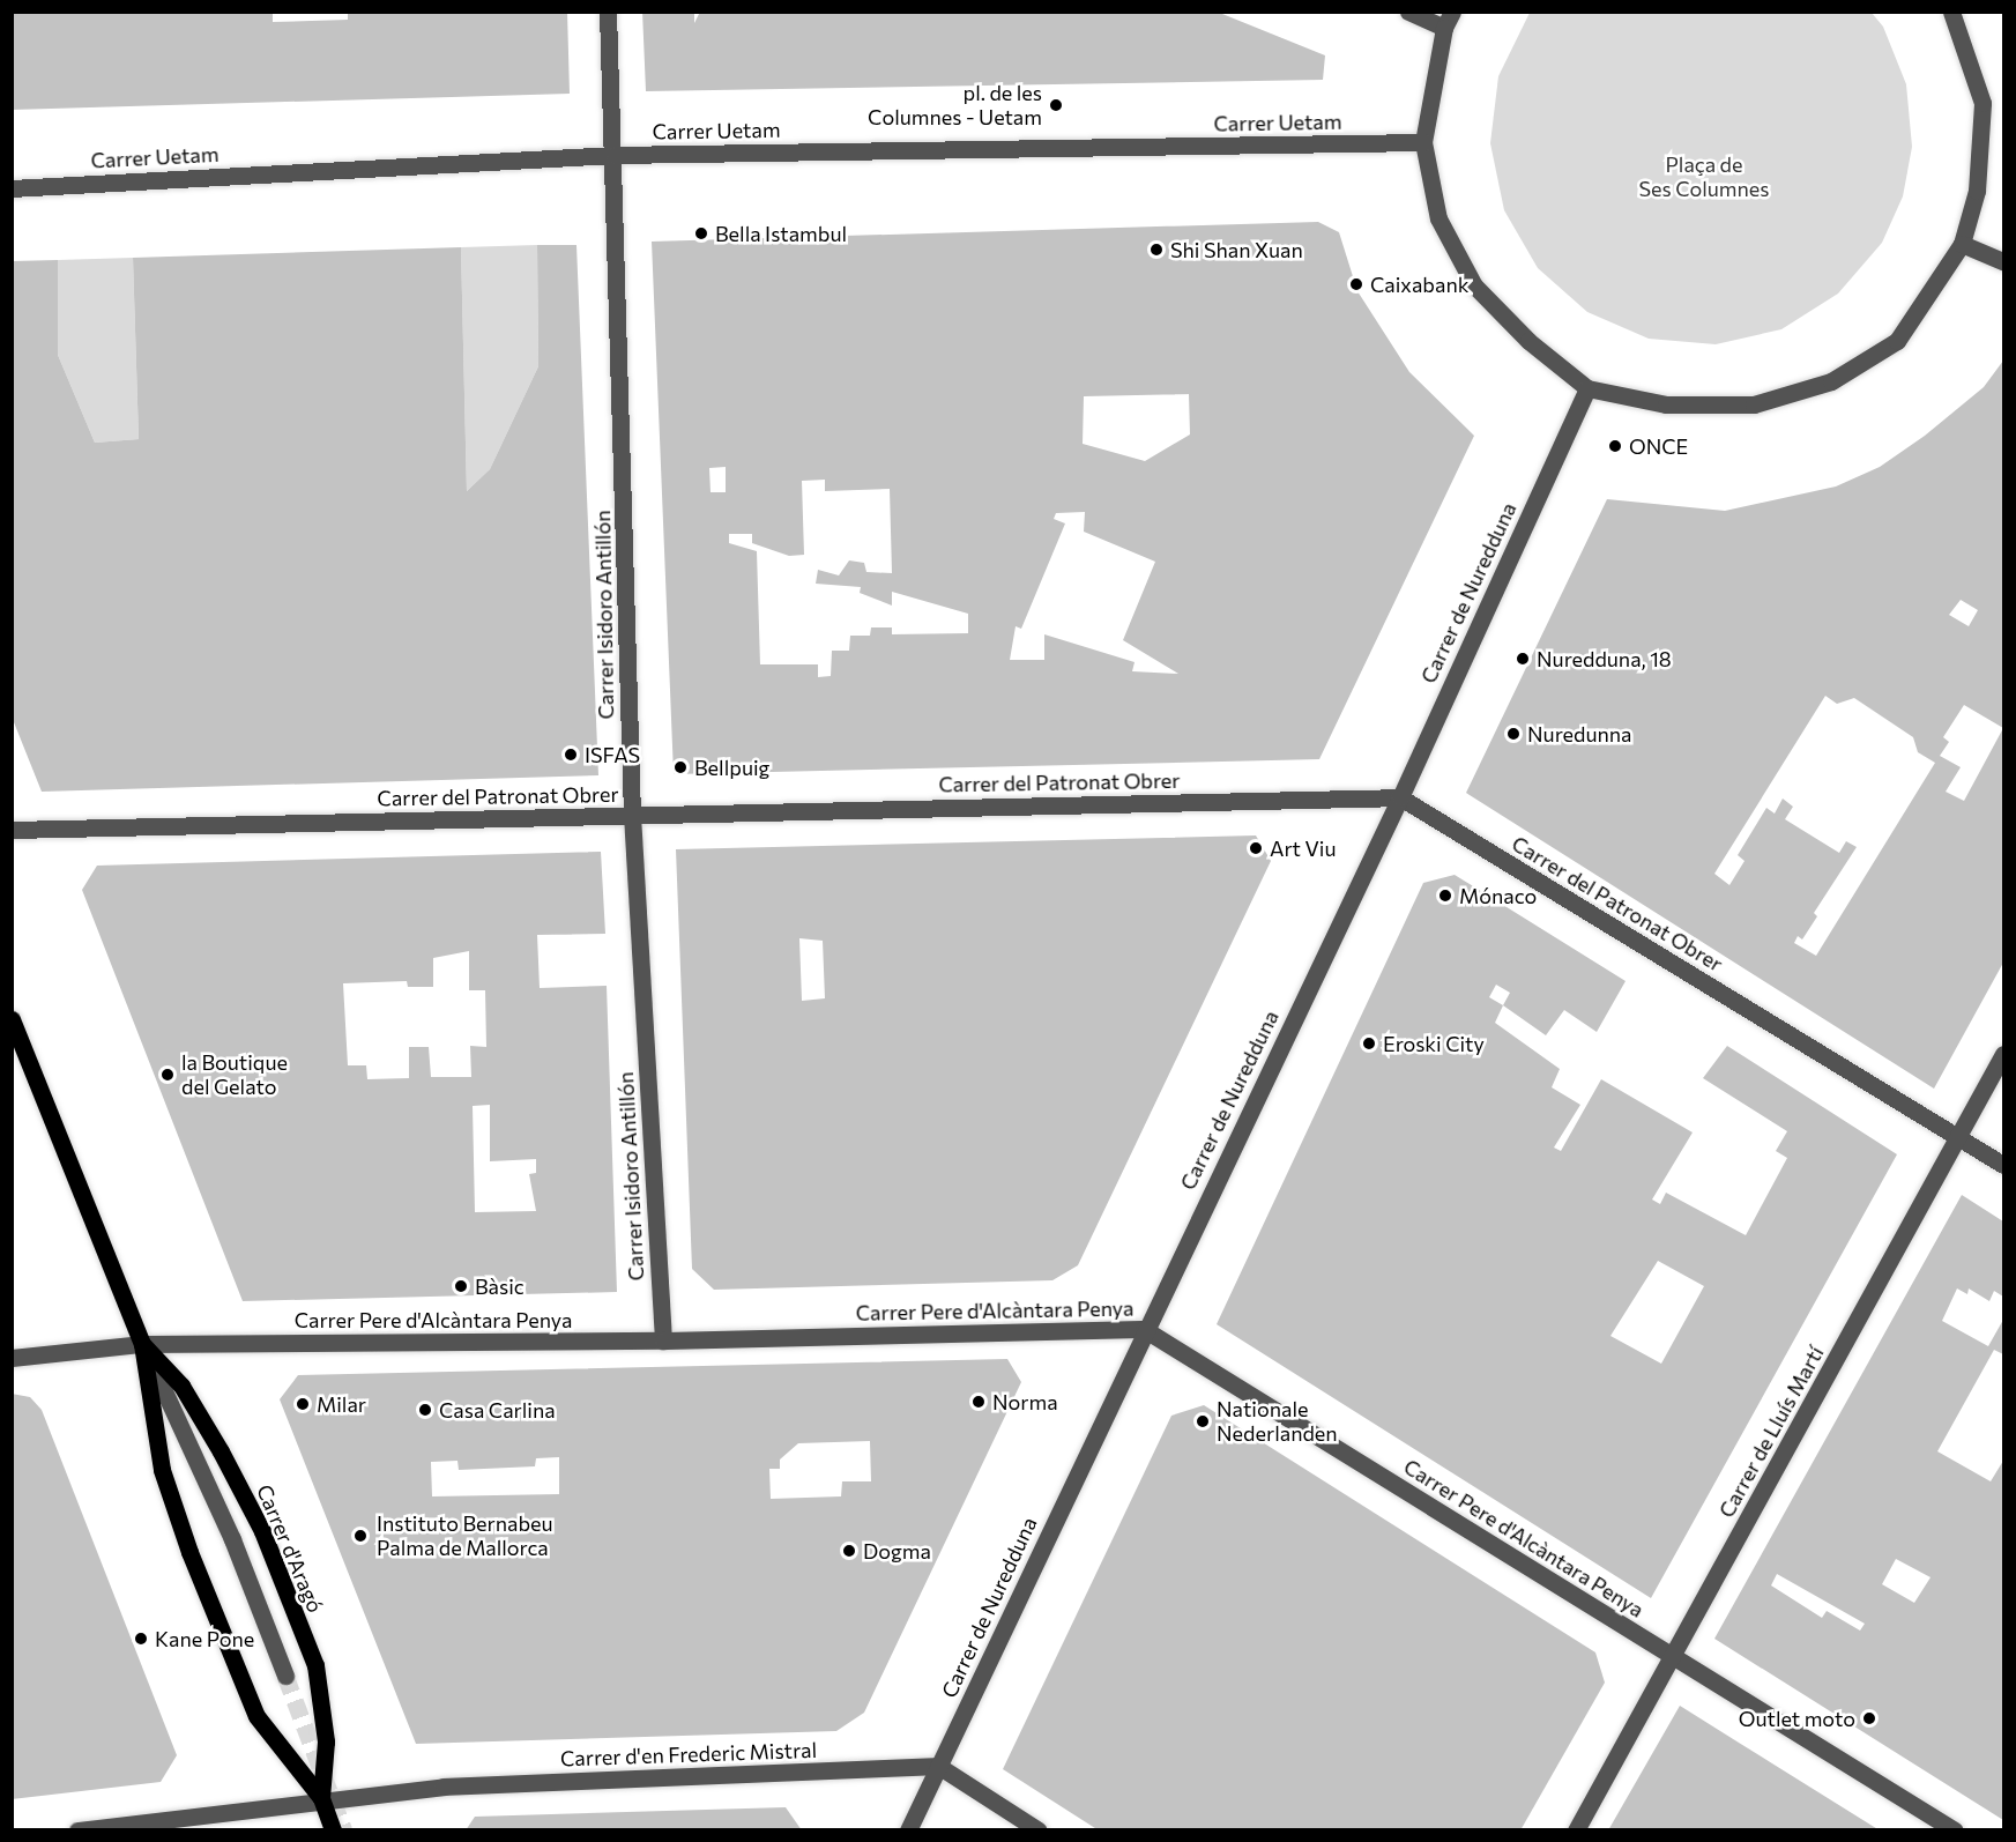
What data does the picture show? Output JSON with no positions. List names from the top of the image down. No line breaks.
{"streets":{"main road":["Carrer d'Aragó"],"street":["Carrer Uetam","Carrer de Nuredduna","Carrer Isidoro Antillón","Carrer del Patronat Obrer","Carrer Pere d'Alcàntara Penya","Carrer de Lluís Martí","Carrer d'en Frederic Mistral"]},"crossings":[["Carrer Uetam","Carrer Isidoro Antillón"],["Carrer de Nuredduna","Carrer del Patronat Obrer"],["Carrer de Nuredduna","Carrer Pere d'Alcàntara Penya"],["Carrer de Nuredduna","Carrer d'en Frederic Mistral"],["Carrer Isidoro Antillón","Carrer del Patronat Obrer"],["Carrer Isidoro Antillón","Carrer Pere d'Alcàntara Penya"],["Carrer del Patronat Obrer","Carrer de Lluís Martí"],["Carrer Pere d'Alcàntara Penya","Carrer de Lluís Martí"],["Carrer Pere d'Alcàntara Penya","Carrer d'Aragó"],["Carrer d'Aragó","Carrer d'en Frederic Mistral"]],"parks":["Plaça de Ses Columnes"],"places":["pl. de les Columnes - Uetam","Bella Istambul","Shi Shan Xuan","Caixabank","ONCE","Nuredduna, 18","Nuredunna","ISFAS","Bellpuig","Art Viu","Mónaco","Eroski City","la Boutique del Gelato","Bàsic","Norma","Milar","Casa Carlina","Nationale Nederlanden","Instituto Bernabeu Palma de Mallorca","Dogma","Kane Pone","Outlet moto"]}
